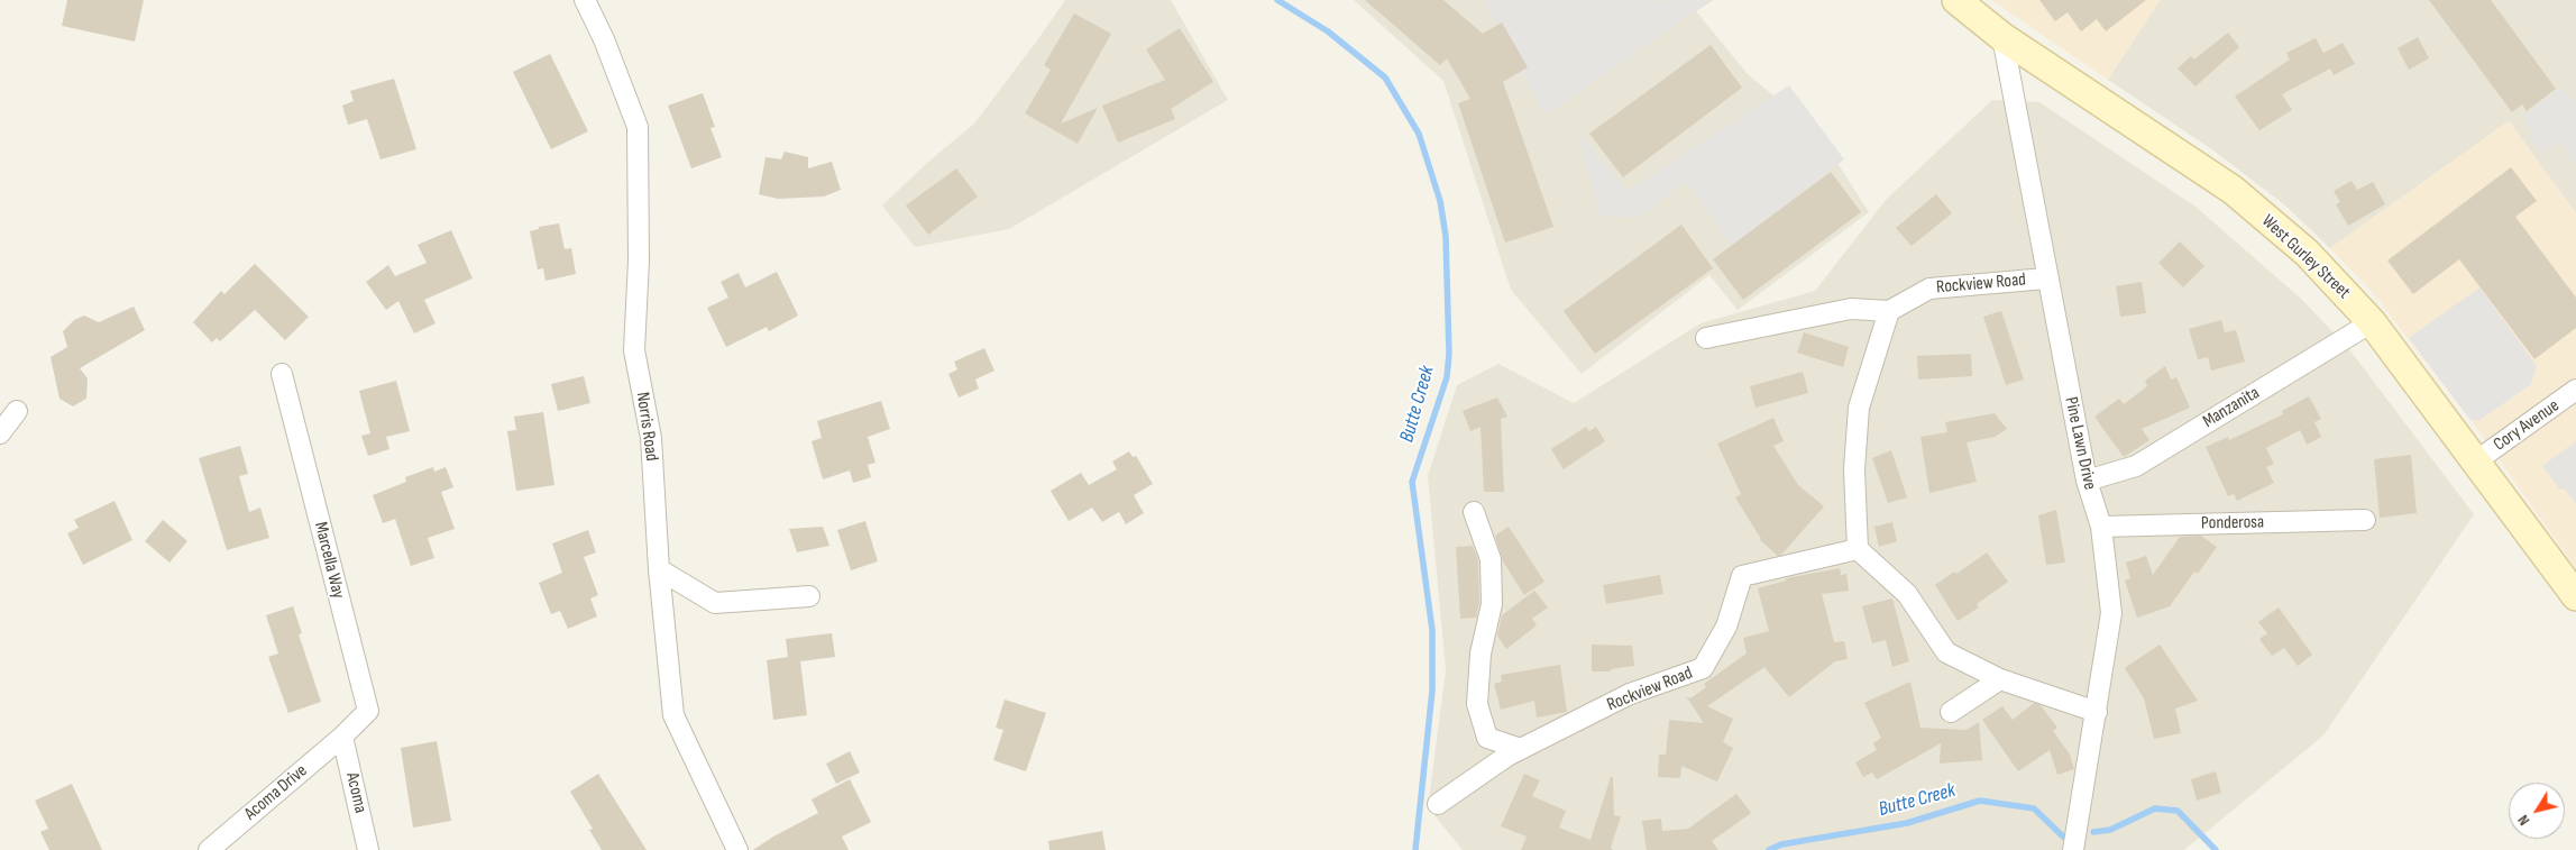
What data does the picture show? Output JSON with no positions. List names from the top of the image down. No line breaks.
{"streets":{"main road":["West Gurley Street"],"street":["Rockview Road","Manzanita","Cory Avenue","Norris Road","Pine Lawn Drive","Ponderosa","Marcella Way","Acoma Drive","Acoma"]},"crossings":[["West Gurley Street","Manzanita"],["West Gurley Street","Cory Avenue"],["West Gurley Street","Pine Lawn Drive"],["Rockview Road","Pine Lawn Drive"],["Manzanita","Pine Lawn Drive"],["Pine Lawn Drive","Ponderosa"],["Marcella Way","Acoma Drive"],["Marcella Way","Acoma"],["Acoma Drive","Acoma"]],"water":["Butte Creek"],"north":"bottom left"}
